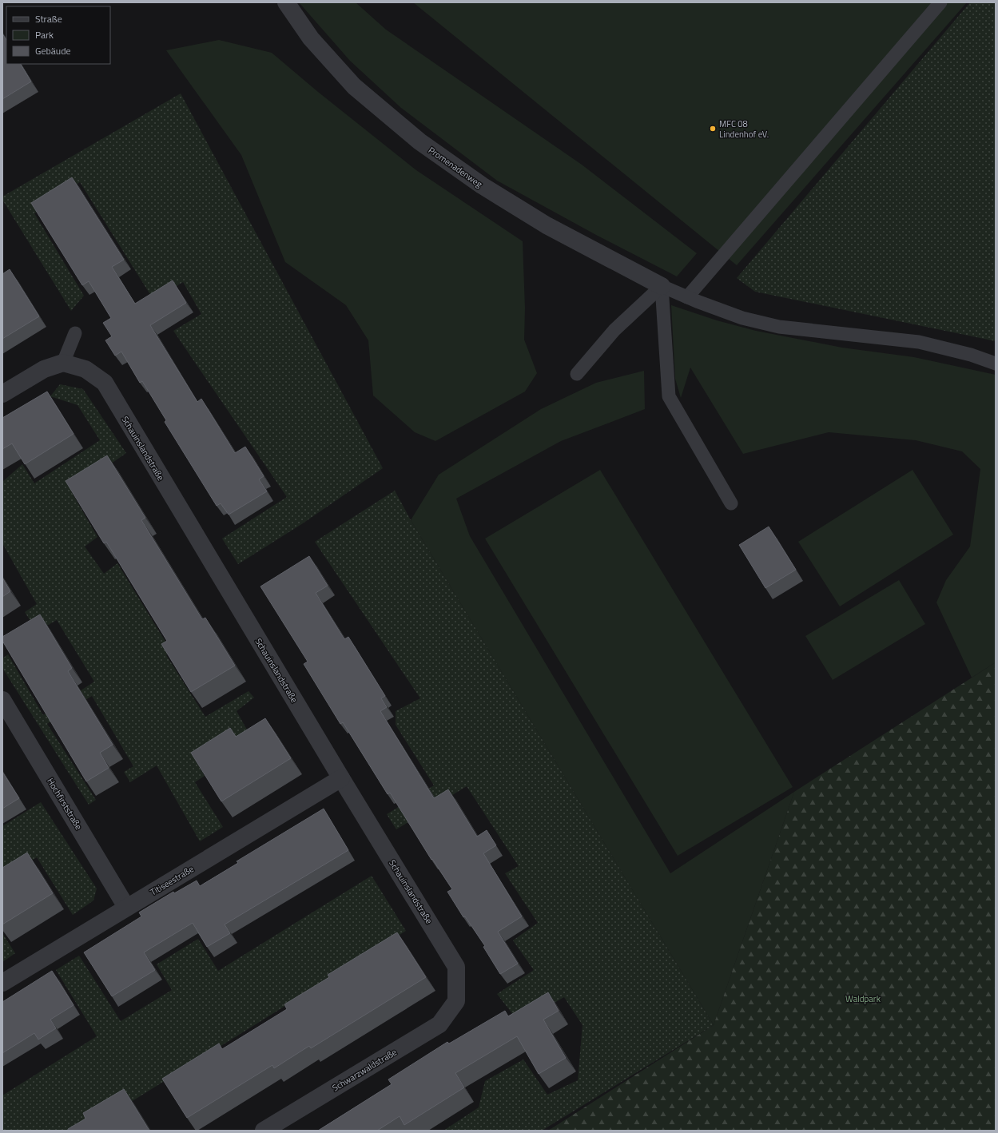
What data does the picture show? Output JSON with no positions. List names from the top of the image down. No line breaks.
{"streets":{"street":["Promenadenweg","Schauinslandstraße","Hochfirststraße","Titiseestraße","Schwarzwaldstraße"]},"crossings":[["Schauinslandstraße","Titiseestraße"],["Schauinslandstraße","Schwarzwaldstraße"],["Hochfirststraße","Titiseestraße"]],"parks":["Waldpark"],"places":["MFC 08 Lindenhof eV."],"legend":["Straße","Park","Gebäude"]}
